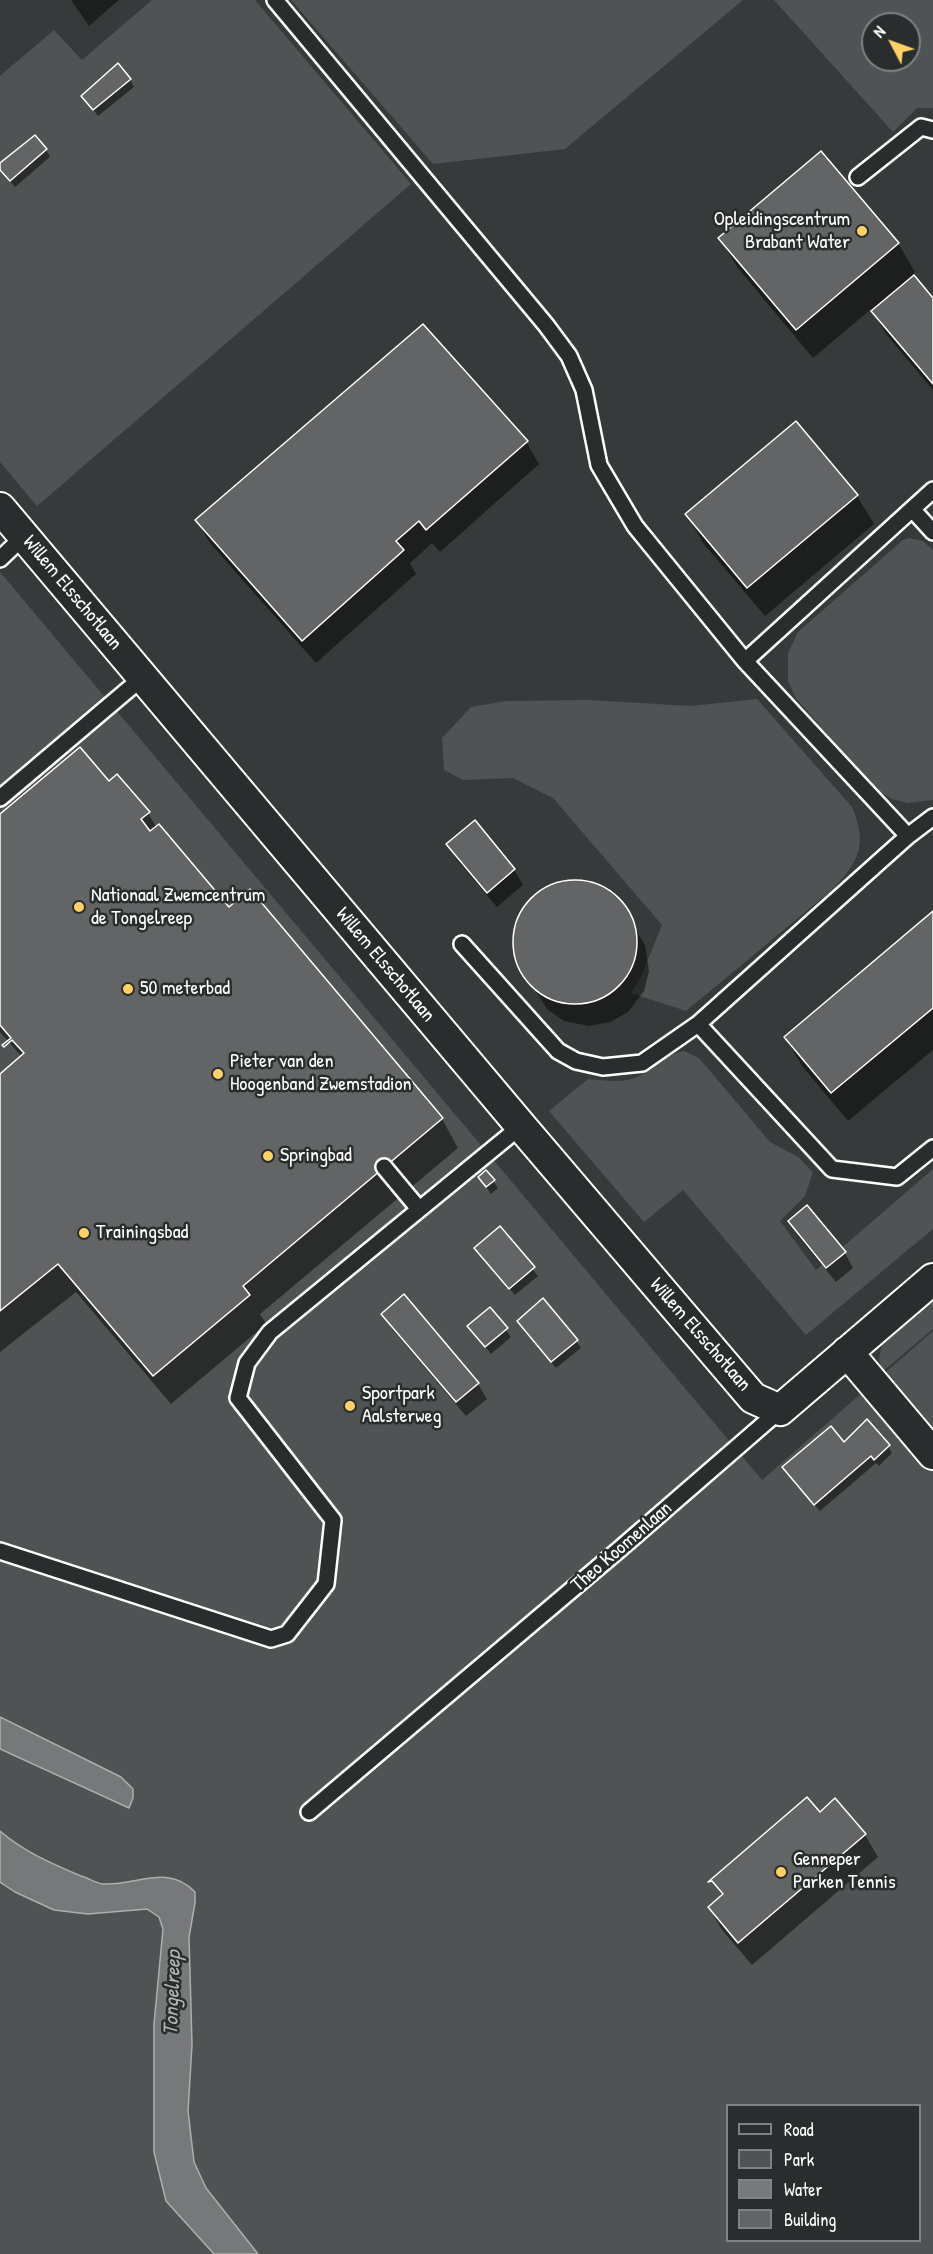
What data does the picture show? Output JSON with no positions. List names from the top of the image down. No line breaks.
{"streets":{"street":["Willem Elsschotlaan","Theo Koomenlaan"]},"crossings":[["Willem Elsschotlaan","Theo Koomenlaan"]],"water":["Tongelreep"],"places":["Opleidingscentrum Brabant Water","Nationaal Zwemcentrum de Tongelreep","50 meterbad","Pieter van den Hoogenband Zwemstadion","Springbad","Trainingsbad","Sportpark Aalsterweg","Genneper Parken Tennis"],"legend":["Road","Park","Water","Building"],"north":"top left"}
